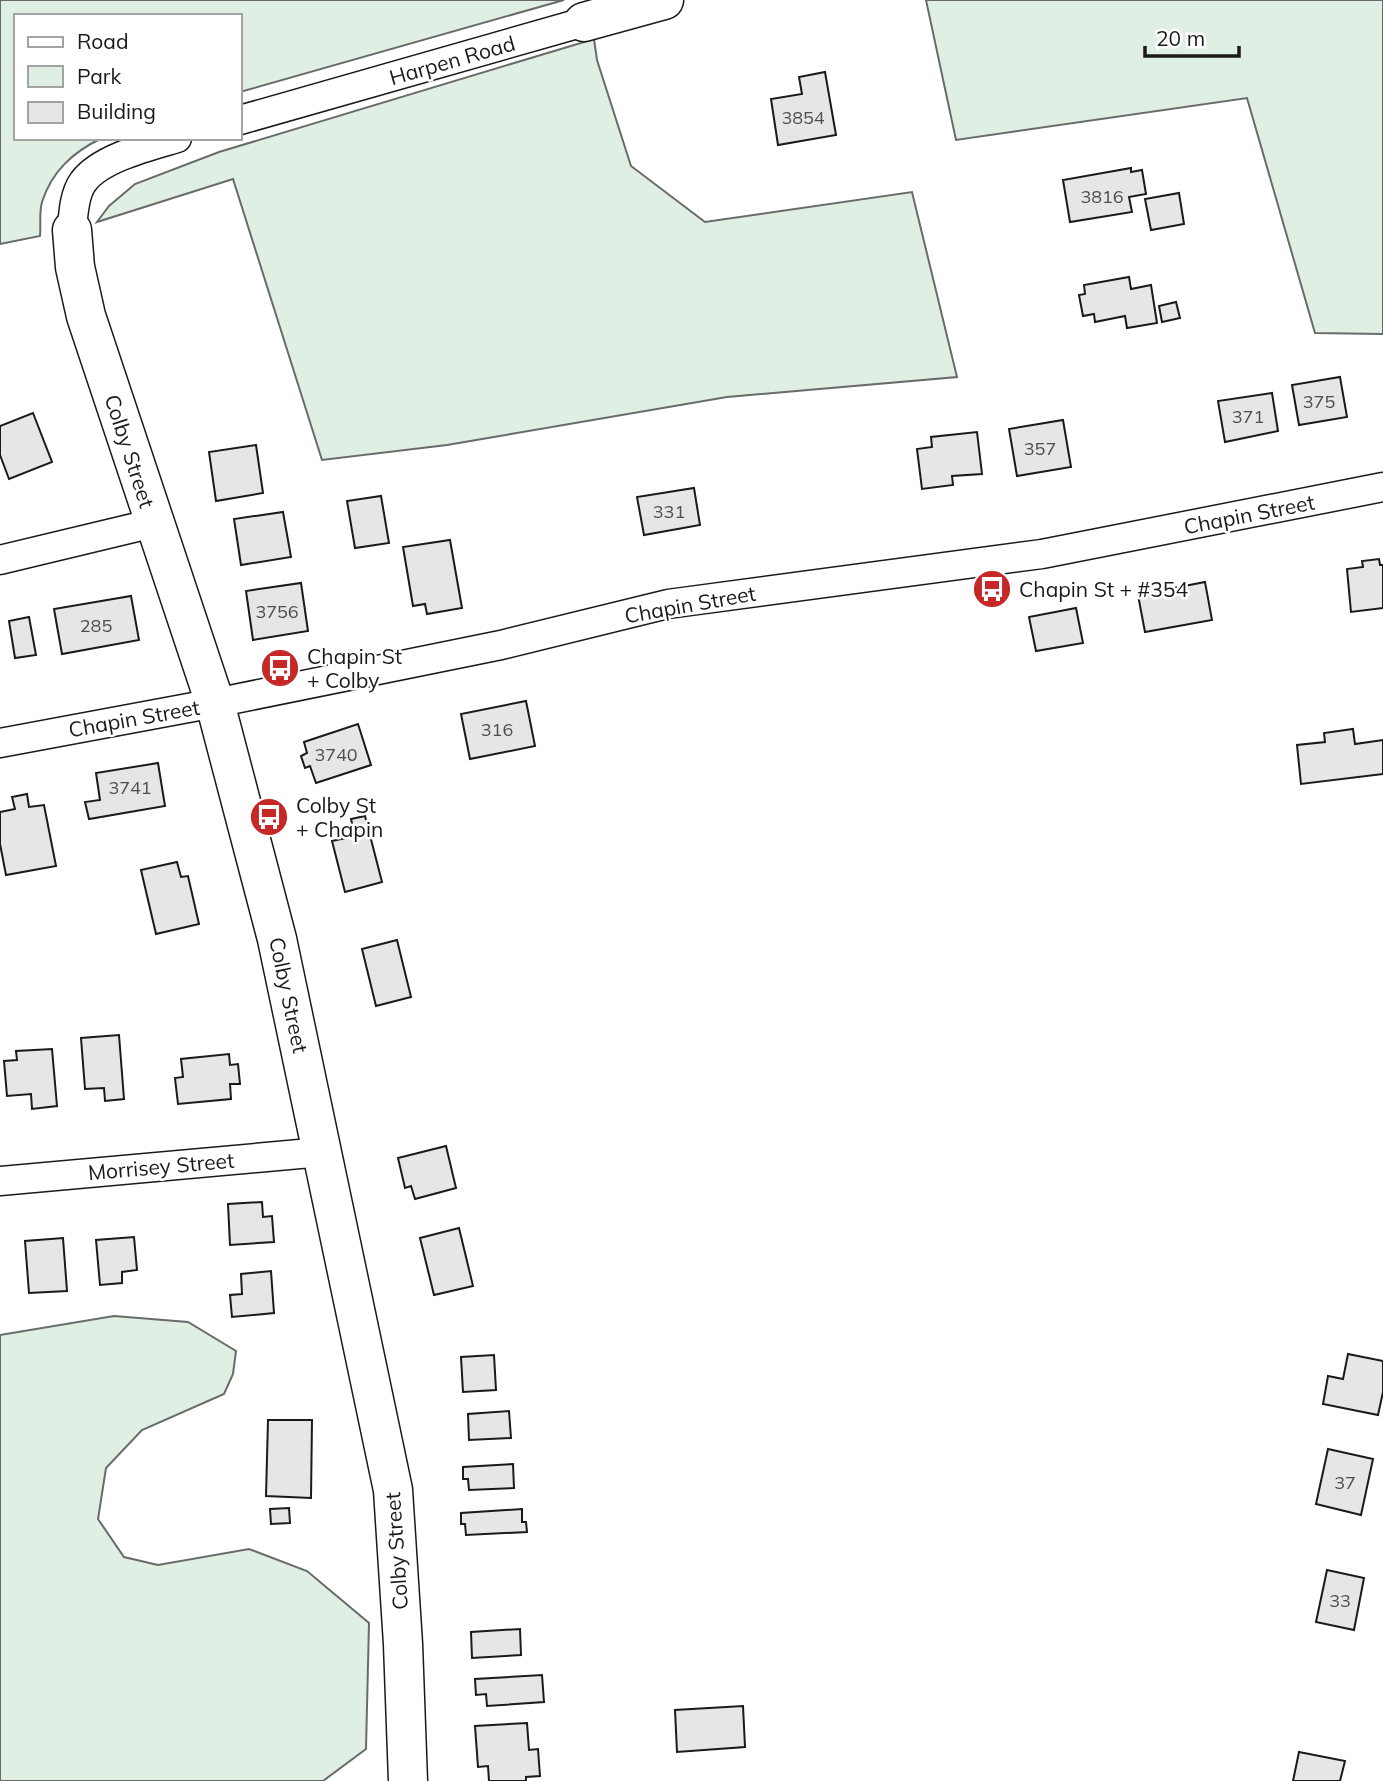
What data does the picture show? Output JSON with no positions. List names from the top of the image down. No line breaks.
{"streets":{"street":["Harpen Road","Colby Street","Chapin Street","Morrisey Street"]},"crossings":[["Colby Street","Chapin Street"],["Colby Street","Morrisey Street"]],"places":{"bus stop":["Chapin St + #354","Chapin St + Colby","Colby St + Chapin"]},"house_numbers":["3854","3816","375","371","357","331","3756","285","316","3740","3741","37","33"],"legend":["Road","Park","Building"],"scale_bar":"20 m"}
